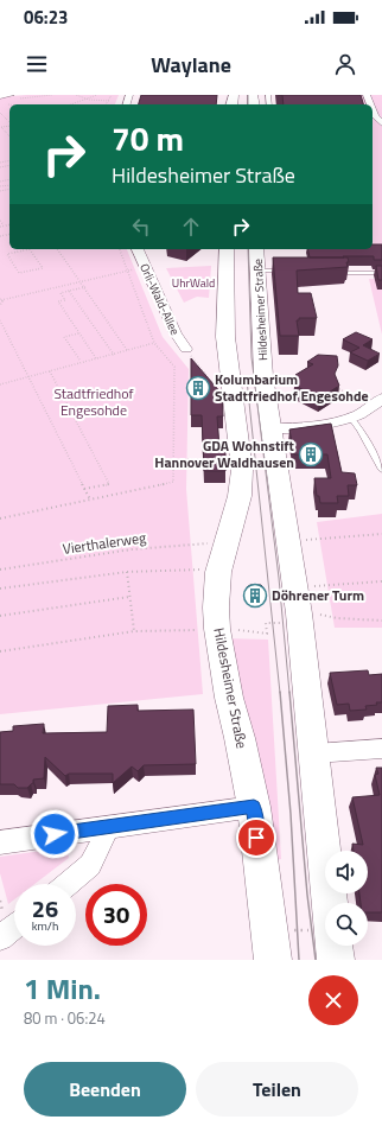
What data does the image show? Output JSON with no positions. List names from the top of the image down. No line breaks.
{"streets":{"main road":["Hildesheimer Straße"],"street":["Orli-Wald-Allee"],"path":["Vierthalerweg"]},"parks":["UhrWald","Stadtfriedhof Engesohde"],"places":{"building":["Kolumbarium Stadtfriedhof Engesohde","GDA Wohnstift Hannover Waldhausen","Döhrener Turm"]},"page":{"status":"06:23","header":"Waylane","turn":["70 m","Hildesheimer Straße"],"speed":"26 km/h","limit":"30","heading":["1 Min.","80 m · 06:24"],"buttons":["Beenden","Teilen"]}}
